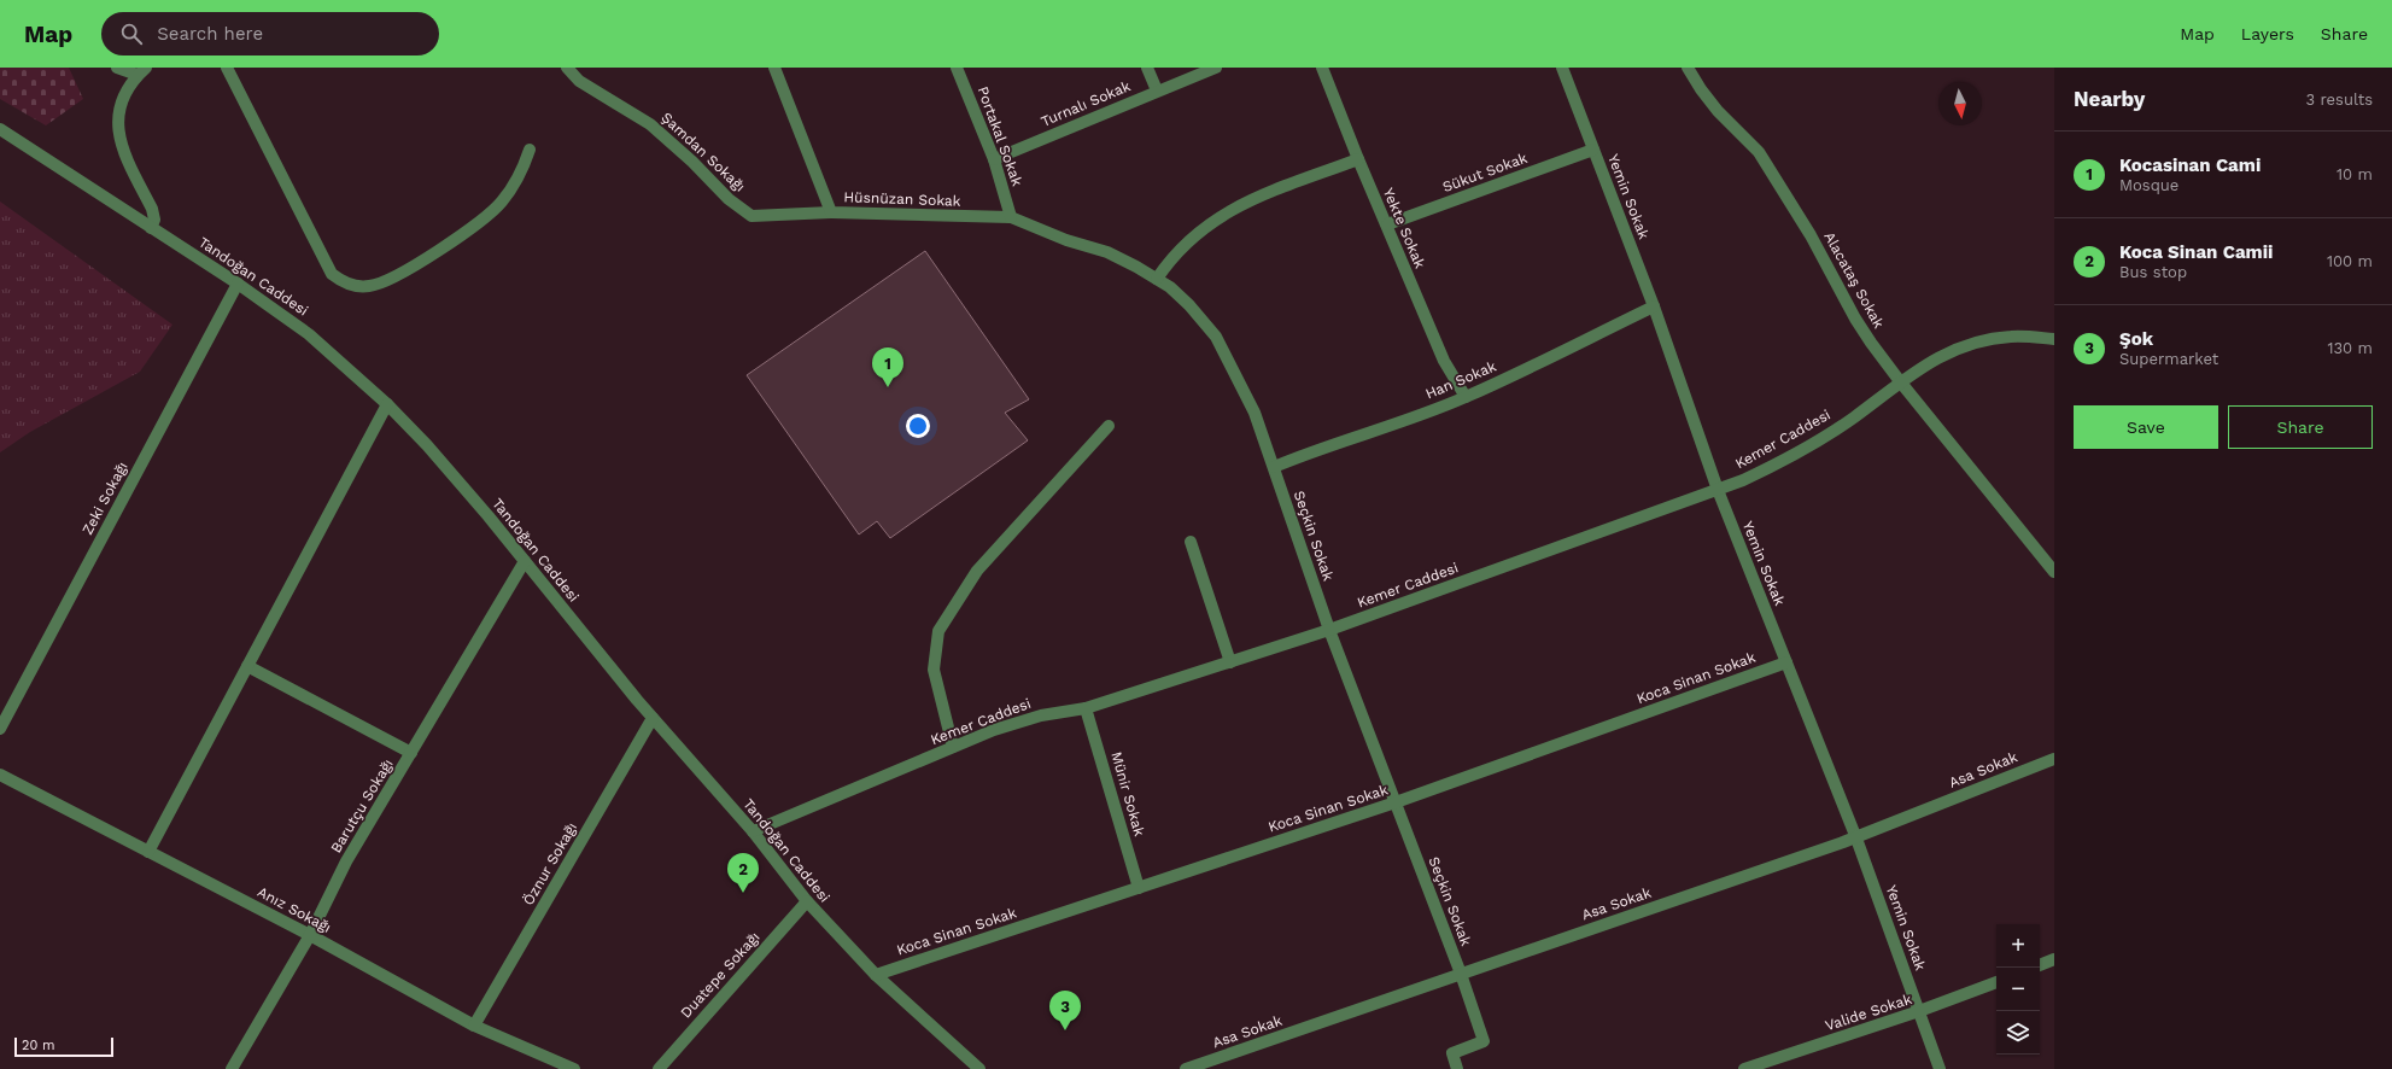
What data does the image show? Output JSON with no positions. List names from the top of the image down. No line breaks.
{"streets":{"street":["Turnalı Sokak","Portakal Sokak","Şamdan Sokağı","Sükut Sokak","Yemin Sokak","Hüsnüzan Sokak","Yekte Sokak","Tandoğan Caddesi","Alacataş Sokak","Han Sokak","Kemer Caddesi","Zeki Sokağı","Seçkin Sokak","Koca Sinan Sokak","Asa Sokak","Münir Sokak","Barutçu Sokağı","Öznur Sokağı","Anız Sokağı","Duatepe Sokağı","Valide Sokak"]},"crossings":[["Turnalı Sokak","Portakal Sokak"],["Portakal Sokak","Hüsnüzan Sokak"],["Portakal Sokak","Seçkin Sokak"],["Şamdan Sokağı","Hüsnüzan Sokak"],["Sükut Sokak","Yemin Sokak"],["Sükut Sokak","Yekte Sokak"],["Yemin Sokak","Han Sokak"],["Yemin Sokak","Kemer Caddesi"],["Yemin Sokak","Koca Sinan Sokak"],["Yemin Sokak","Asa Sokak"],["Yemin Sokak","Valide Sokak"],["Hüsnüzan Sokak","Seçkin Sokak"],["Yekte Sokak","Han Sokak"],["Tandoğan Caddesi","Kemer Caddesi"],["Tandoğan Caddesi","Zeki Sokağı"],["Tandoğan Caddesi","Koca Sinan Sokak"],["Tandoğan Caddesi","Barutçu Sokağı"],["Tandoğan Caddesi","Öznur Sokağı"],["Tandoğan Caddesi","Duatepe Sokağı"],["Alacataş Sokak","Kemer Caddesi"],["Han Sokak","Seçkin Sokak"],["Kemer Caddesi","Seçkin Sokak"],["Kemer Caddesi","Münir Sokak"],["Seçkin Sokak","Koca Sinan Sokak"],["Seçkin Sokak","Asa Sokak"],["Koca Sinan Sokak","Münir Sokak"],["Barutçu Sokağı","Anız Sokağı"],["Öznur Sokağı","Anız Sokağı"]],"scale_bar":"20 m","north":"bottom","page":{"header":"Map","search":"Search here","nav":["Map","Layers","Share"],"heading":["Nearby","3 results"],"list":[{"mark":"1","name":"Kocasinan Cami","note":"Mosque","value":"10 m"},{"mark":"2","name":"Koca Sinan Camii","note":"Bus stop","value":"100 m"},{"mark":"3","name":"Şok","note":"Supermarket","value":"130 m"}],"pins":["1","2","3"],"buttons":["Save","Share"],"map_buttons":["+","−"],"scale":"20 m"}}
